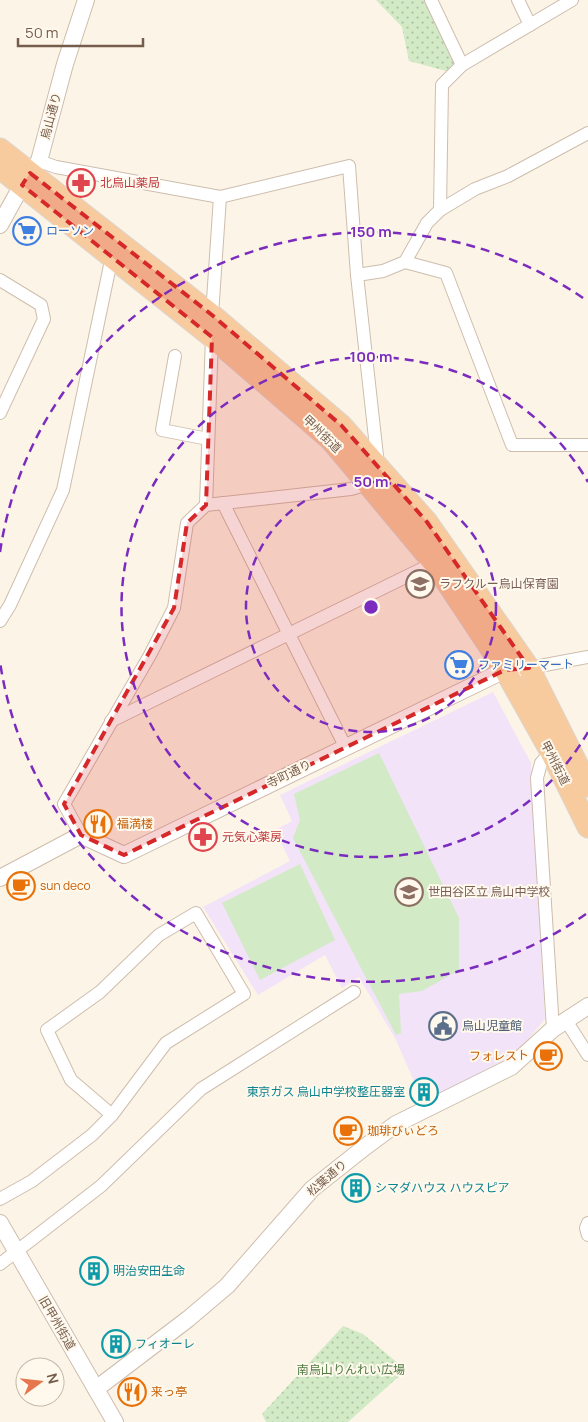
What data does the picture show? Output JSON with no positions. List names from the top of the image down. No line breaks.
{"streets":{"highway":["甲州街道"],"street":["烏山通り","寺町通り","松葉通り","旧甲州街道"]},"crossings":[["烏山通り","甲州街道"],["甲州街道","寺町通り"],["松葉通り","旧甲州街道"]],"parks":["南烏山りんれい広場"],"places":{"pharmacy":["北烏山薬局","元気心薬房"],"supermarket":["ローソン","ファミリーマート"],"school or university":["ラフクルー烏山保育園","世田谷区立 烏山中学校"],"restaurant":["福満楼","来っ亭"],"cafe":["sun deco","フォレスト","珈琲びぃどろ"],"public building":["烏山児童館"],"building":["東京ガス 烏山中学校整圧器室","シマダハウス ハウスピア","明治安田生命","フィオーレ"]},"scale_bar":"50 m","north":"right","rings":["150 m","100 m","50 m"]}
